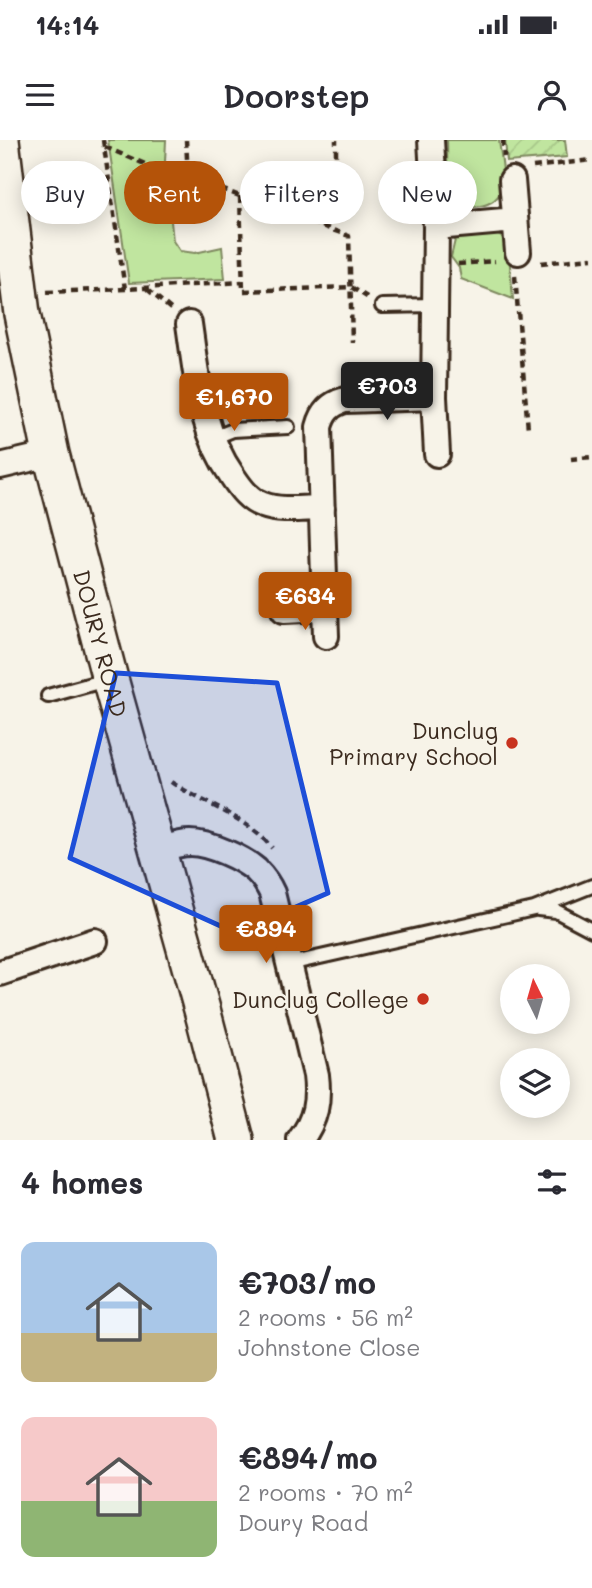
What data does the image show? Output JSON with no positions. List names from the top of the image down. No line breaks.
{"streets":{"street":["DOURY ROAD"]},"places":["Dunclug Primary School","Dunclug College"],"north":"top","page":{"status":"14:14","header":"Doorstep","chip":["Buy","Rent","Filters","New"],"price":["€703","€1,670","€634","€894"],"heading":"4 homes","list":[{"name":"€703/mo","note":"2 rooms · 56 m² · Johnstone Close"},{"name":"€894/mo","note":"2 rooms · 70 m² · Doury Road"}]}}
